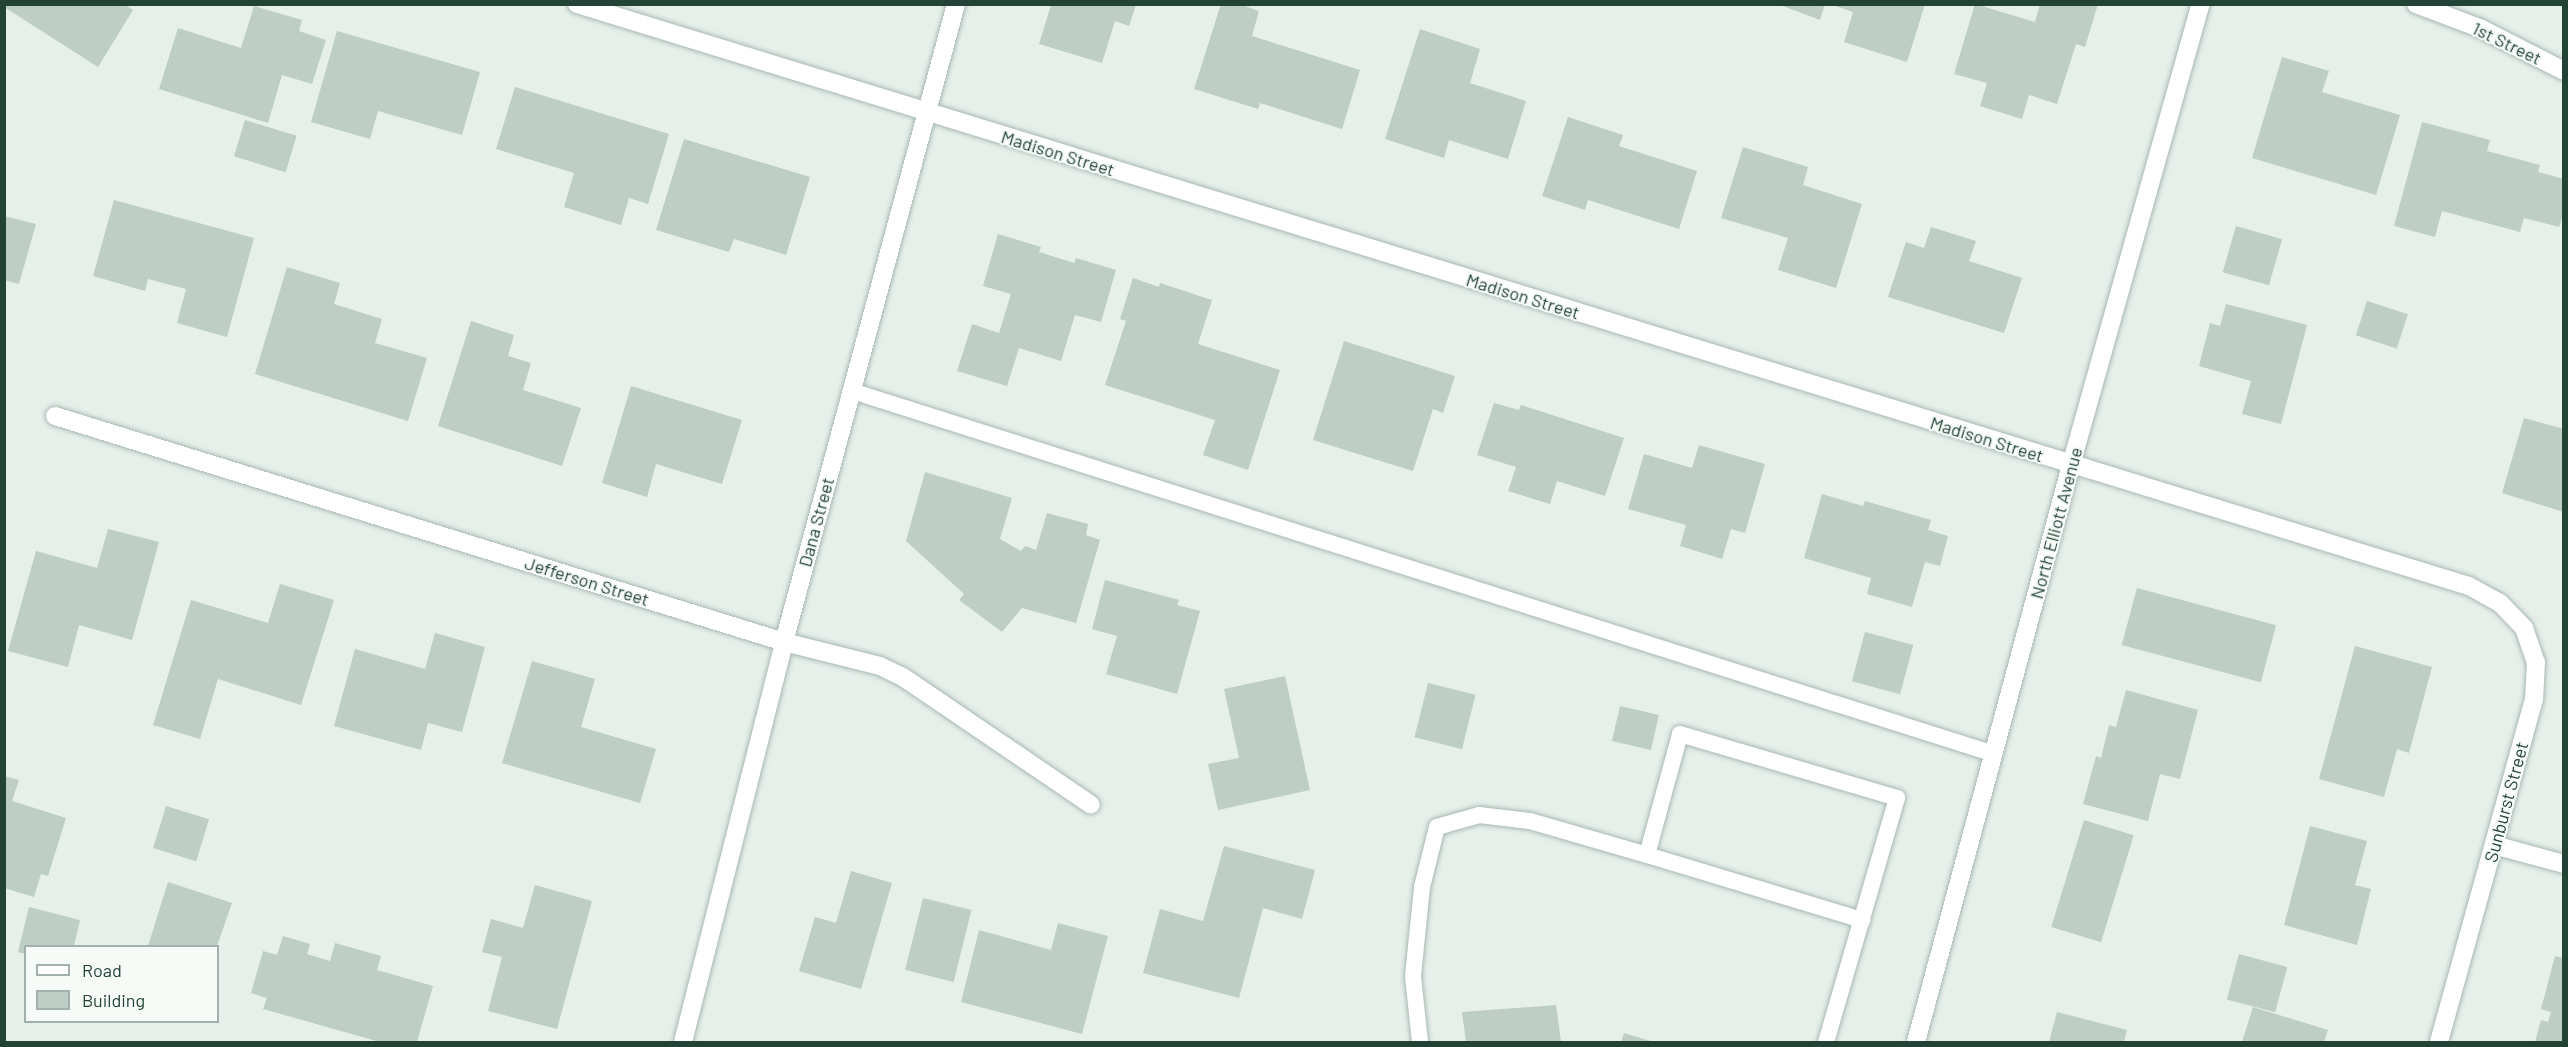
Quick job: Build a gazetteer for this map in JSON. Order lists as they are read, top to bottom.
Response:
{
  "streets": {
    "street": [
      "1st Street",
      "Madison Street",
      "Dana Street",
      "North Elliott Avenue",
      "Jefferson Street",
      "Sunburst Street"
    ]
  },
  "crossings": [
    ["Madison Street", "Dana Street"],
    ["Madison Street", "North Elliott Avenue"],
    ["Madison Street", "Sunburst Street"],
    ["Dana Street", "Jefferson Street"]
  ],
  "legend": ["Road", "Building"]
}
